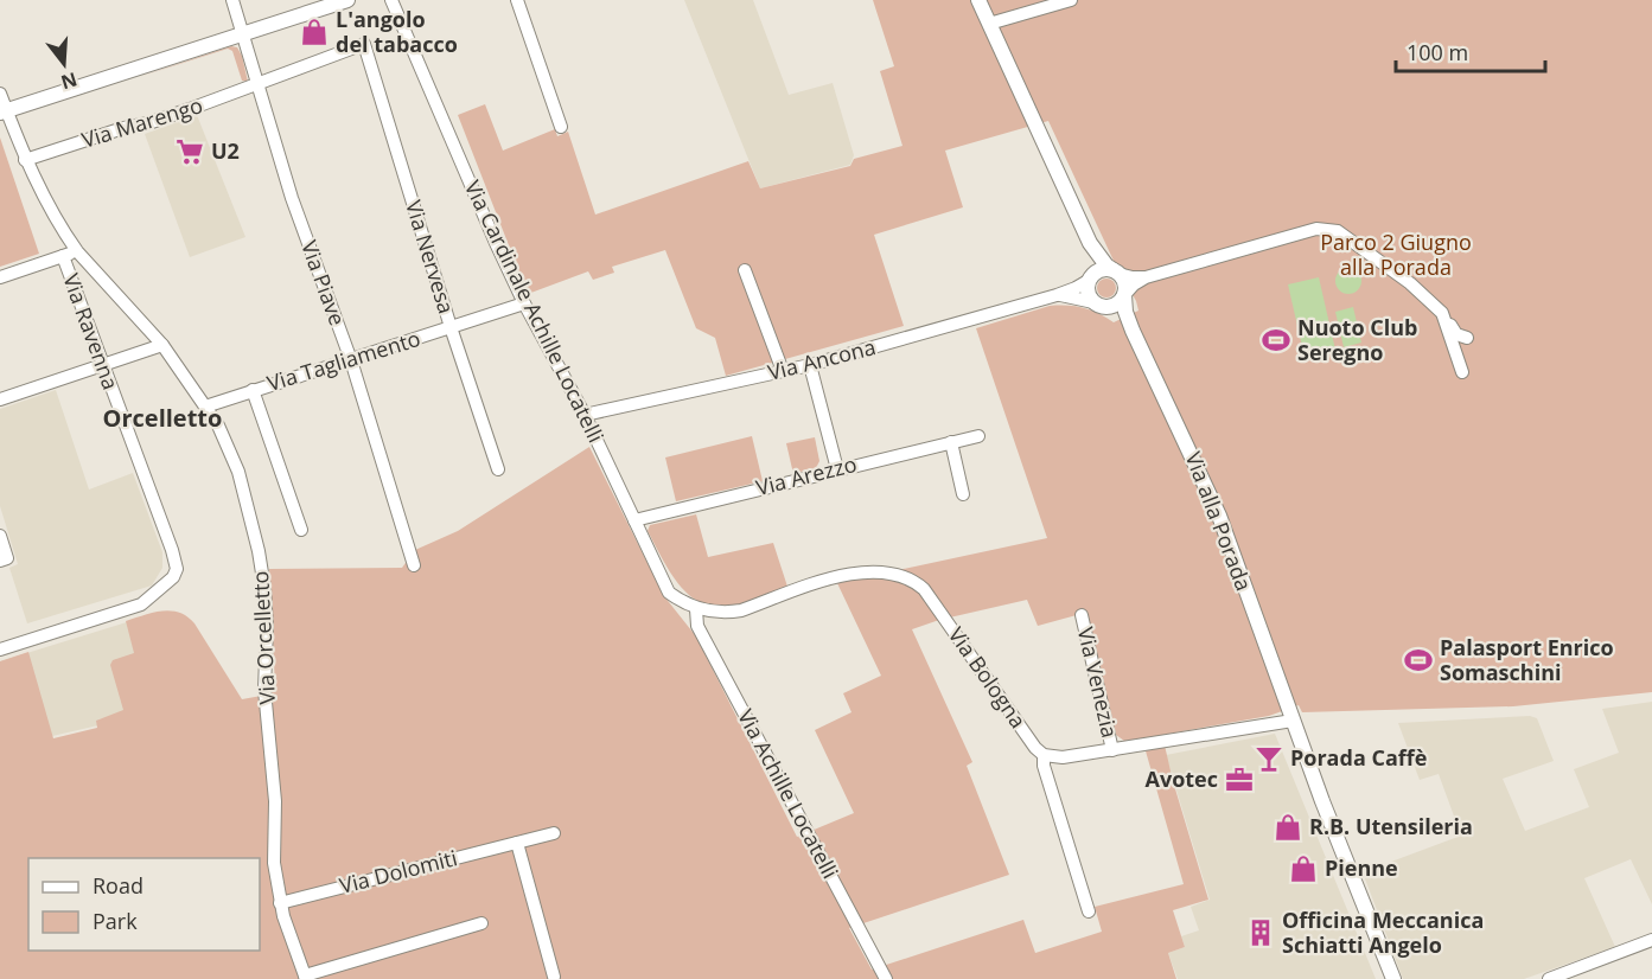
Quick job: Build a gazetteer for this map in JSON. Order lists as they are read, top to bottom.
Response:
{
  "streets": {
    "street": [
      "Via Marengo",
      "Via Nervesa",
      "Via Piave",
      "Via Cardinale Achille Locatelli",
      "Via Ravenna",
      "Via Ancona",
      "Via Tagliamento",
      "Via Arezzo",
      "Via alla Porada",
      "Via Orcelletto",
      "Via Bologna",
      "Via Venezia",
      "Via Achille Locatelli",
      "Via Dolomiti"
    ]
  },
  "crossings": [
    ["Via Marengo", "Via Nervesa"],
    ["Via Marengo", "Via Piave"],
    ["Via Marengo", "Via Orcelletto"],
    ["Via Nervesa", "Via Tagliamento"],
    ["Via Piave", "Via Tagliamento"],
    ["Via Cardinale Achille Locatelli", "Via Ancona"],
    ["Via Cardinale Achille Locatelli", "Via Tagliamento"],
    ["Via Cardinale Achille Locatelli", "Via Arezzo"],
    ["Via Cardinale Achille Locatelli", "Via Bologna"],
    ["Via Cardinale Achille Locatelli", "Via Achille Locatelli"],
    ["Via Ancona", "Via alla Porada"],
    ["Via Tagliamento", "Via Orcelletto"],
    ["Via Orcelletto", "Via Dolomiti"],
    ["Via Bologna", "Via Achille Locatelli"]
  ],
  "districts": ["Orcelletto"],
  "parks": ["Parco 2 Giugno alla Porada"],
  "places": {
    "shop": ["L'angolo del tabacco", "R.B. Utensileria", "Pienne"],
    "supermarket": ["U2"],
    "sports": ["Nuoto Club Seregno", "Palasport Enrico Somaschini"],
    "bar": ["Porada Caffè"],
    "office": ["Avotec"],
    "building": ["Officina Meccanica Schiatti Angelo"]
  },
  "legend": ["Road", "Park"],
  "scale_bar": "100 m",
  "north": "bottom"
}
